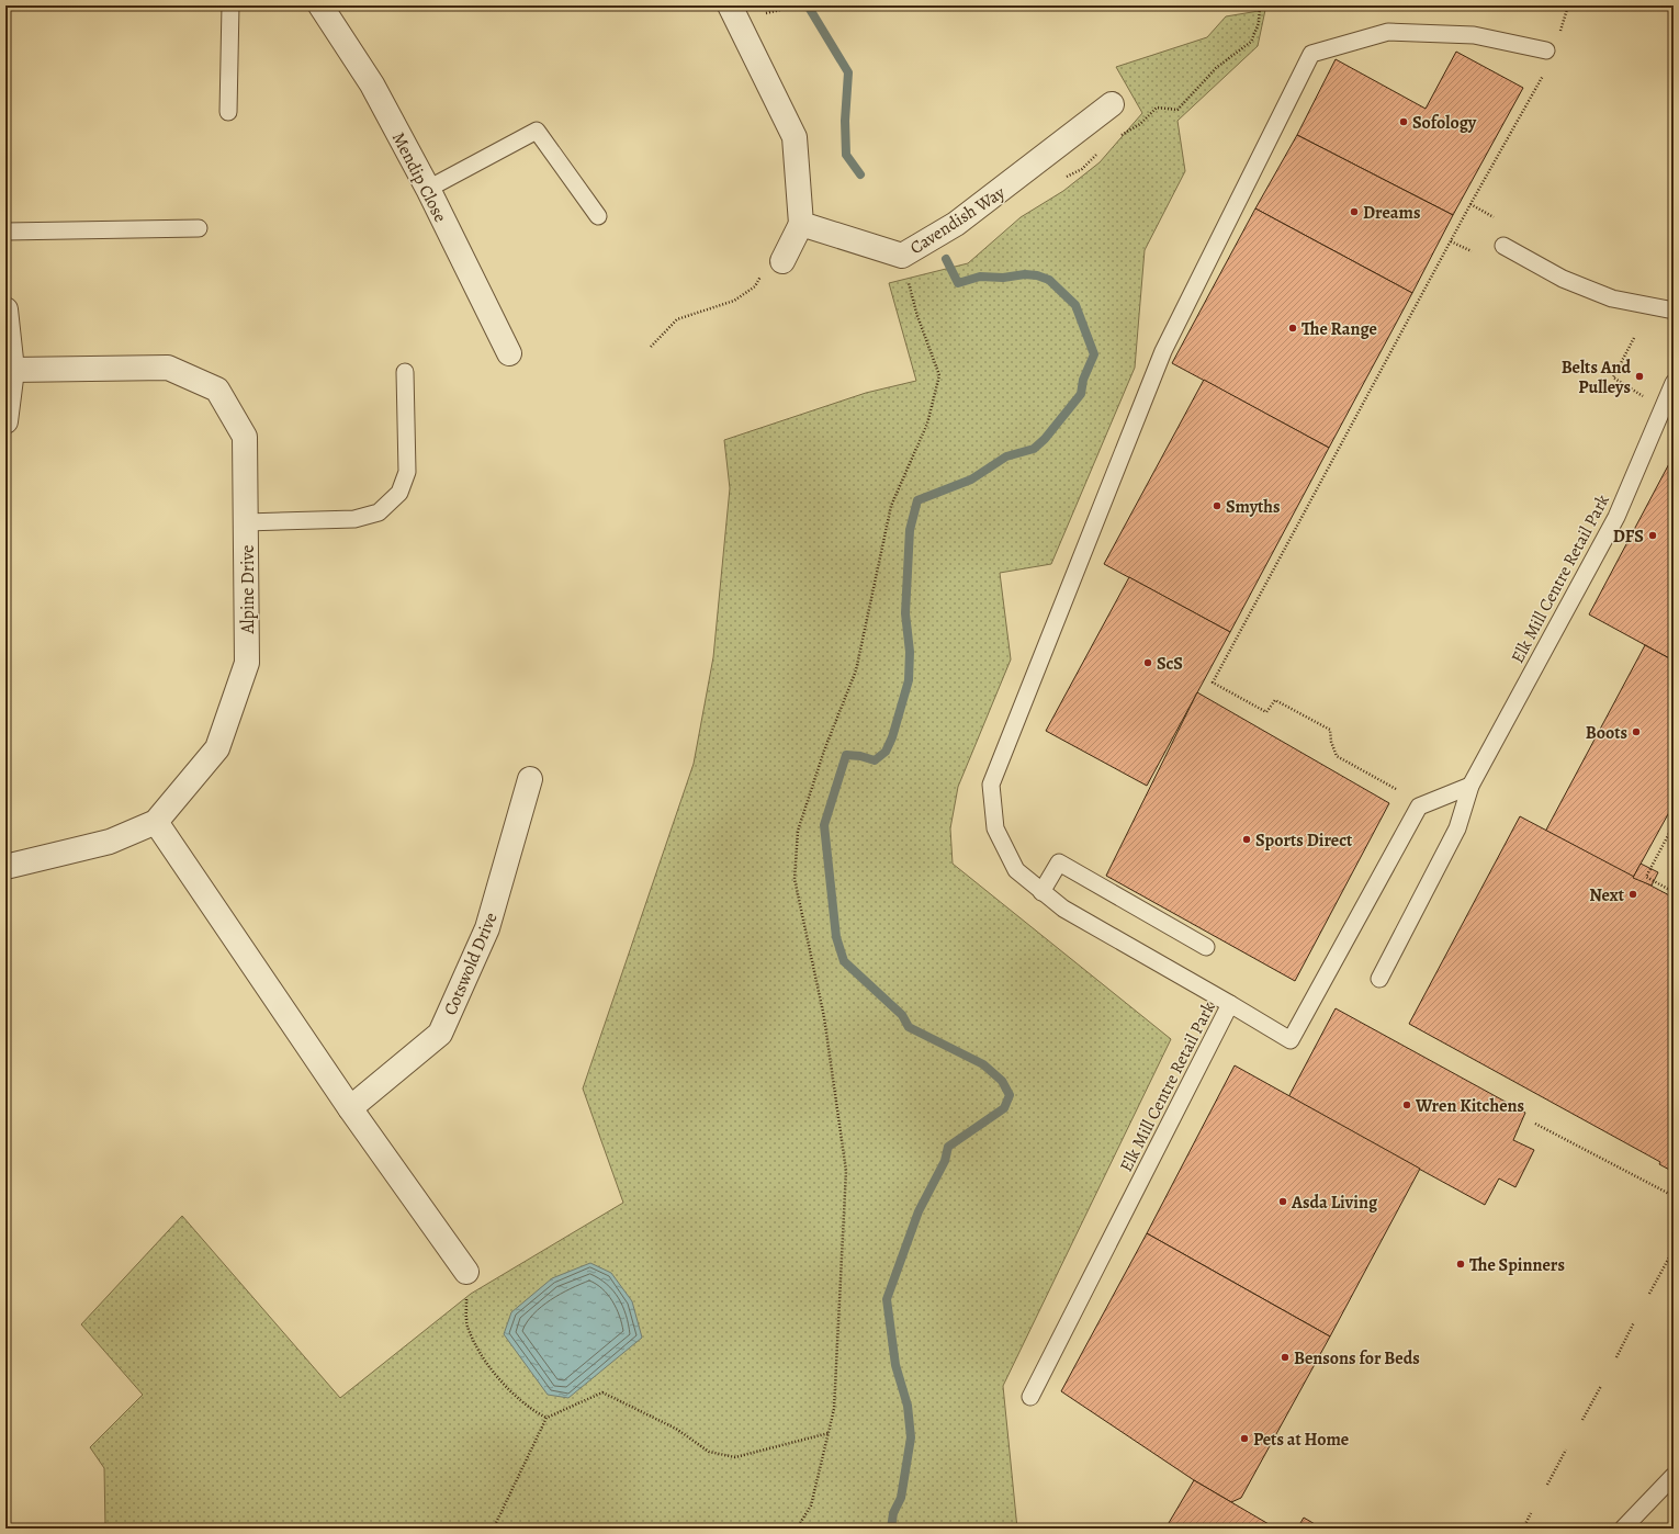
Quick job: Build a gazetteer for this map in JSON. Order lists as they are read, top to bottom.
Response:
{
  "streets": {
    "street": [
      "Mendip Close",
      "Cavendish Way",
      "Alpine Drive",
      "Cotswold Drive"
    ],
    "lane": ["Elk Mill Centre Retail Park"]
  },
  "places": [
    "Sofology",
    "Dreams",
    "The Range",
    "Belts And Pulleys",
    "Smyths",
    "DFS",
    "ScS",
    "Boots",
    "Sports Direct",
    "Next",
    "Wren Kitchens",
    "Asda Living",
    "The Spinners",
    "Bensons for Beds",
    "Pets at Home"
  ]
}
